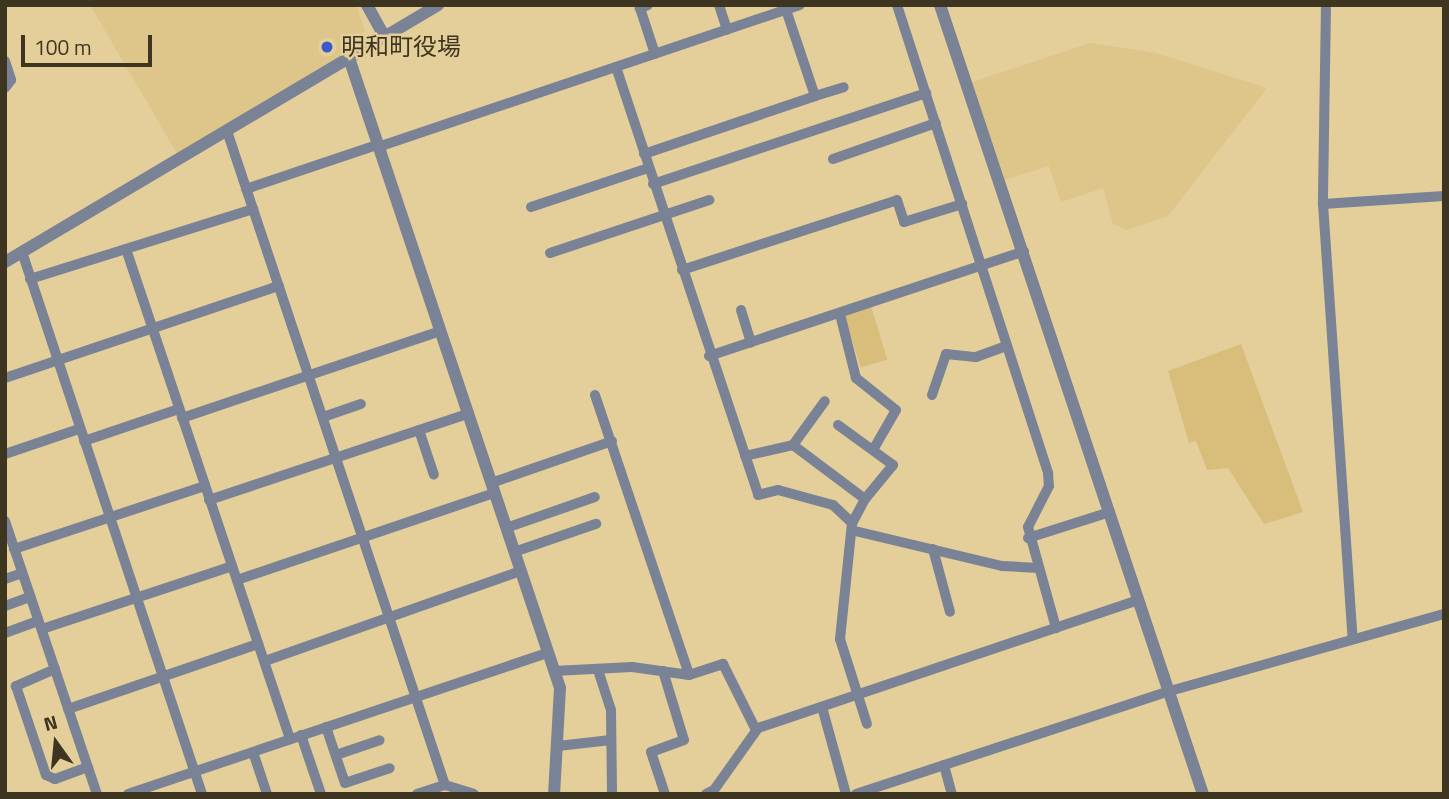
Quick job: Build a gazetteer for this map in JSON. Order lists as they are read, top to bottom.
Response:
{
  "places": ["明和町役場"],
  "scale_bar": "100 m",
  "north": "top"
}
